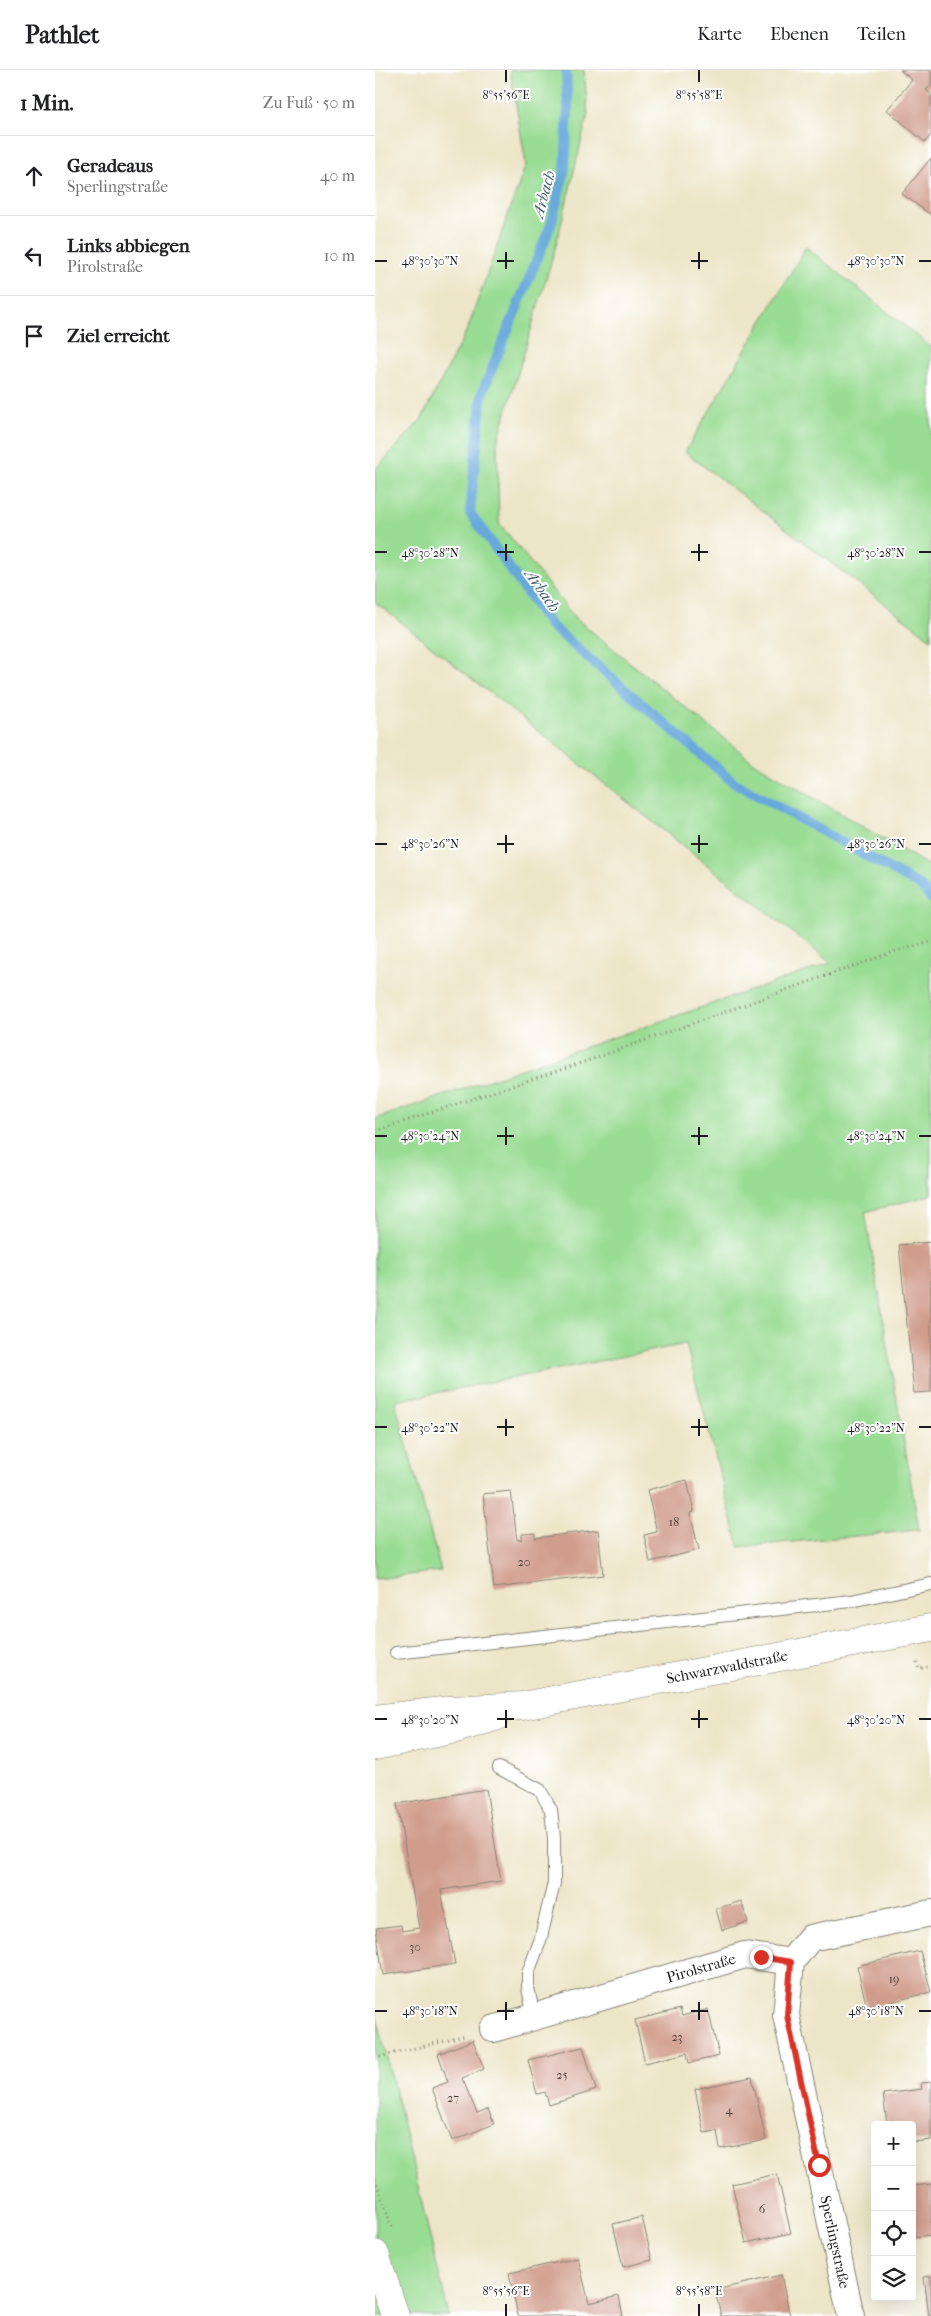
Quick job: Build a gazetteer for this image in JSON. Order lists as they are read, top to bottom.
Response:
{
  "streets": {
    "street": ["Schwarzwaldstraße", "Pirolstraße", "Sperlingstraße"]
  },
  "crossings": [
    ["Pirolstraße", "Sperlingstraße"]
  ],
  "water": ["Arbach"],
  "house_numbers": [
    "18",
    "20",
    "30",
    "19",
    "23",
    "25",
    "27",
    "4",
    "6"
  ],
  "page": {
    "header": "Pathlet",
    "nav": ["Karte", "Ebenen", "Teilen"],
    "heading": ["1 Min.", "Zu Fuß · 50 m"],
    "list": [
      ["Geradeaus", "Sperlingstraße", "40 m"],
      ["Links abbiegen", "Pirolstraße", "10 m"],
      "Ziel erreicht"
    ],
    "map_buttons": ["+", "−"]
  },
  "coordinates": [
    "8°55'56\"E",
    "8°55'58\"E",
    "48°30'30\"N",
    "48°30'28\"N",
    "48°30'26\"N",
    "48°30'24\"N",
    "48°30'22\"N",
    "48°30'20\"N",
    "48°30'18\"N"
  ]
}
